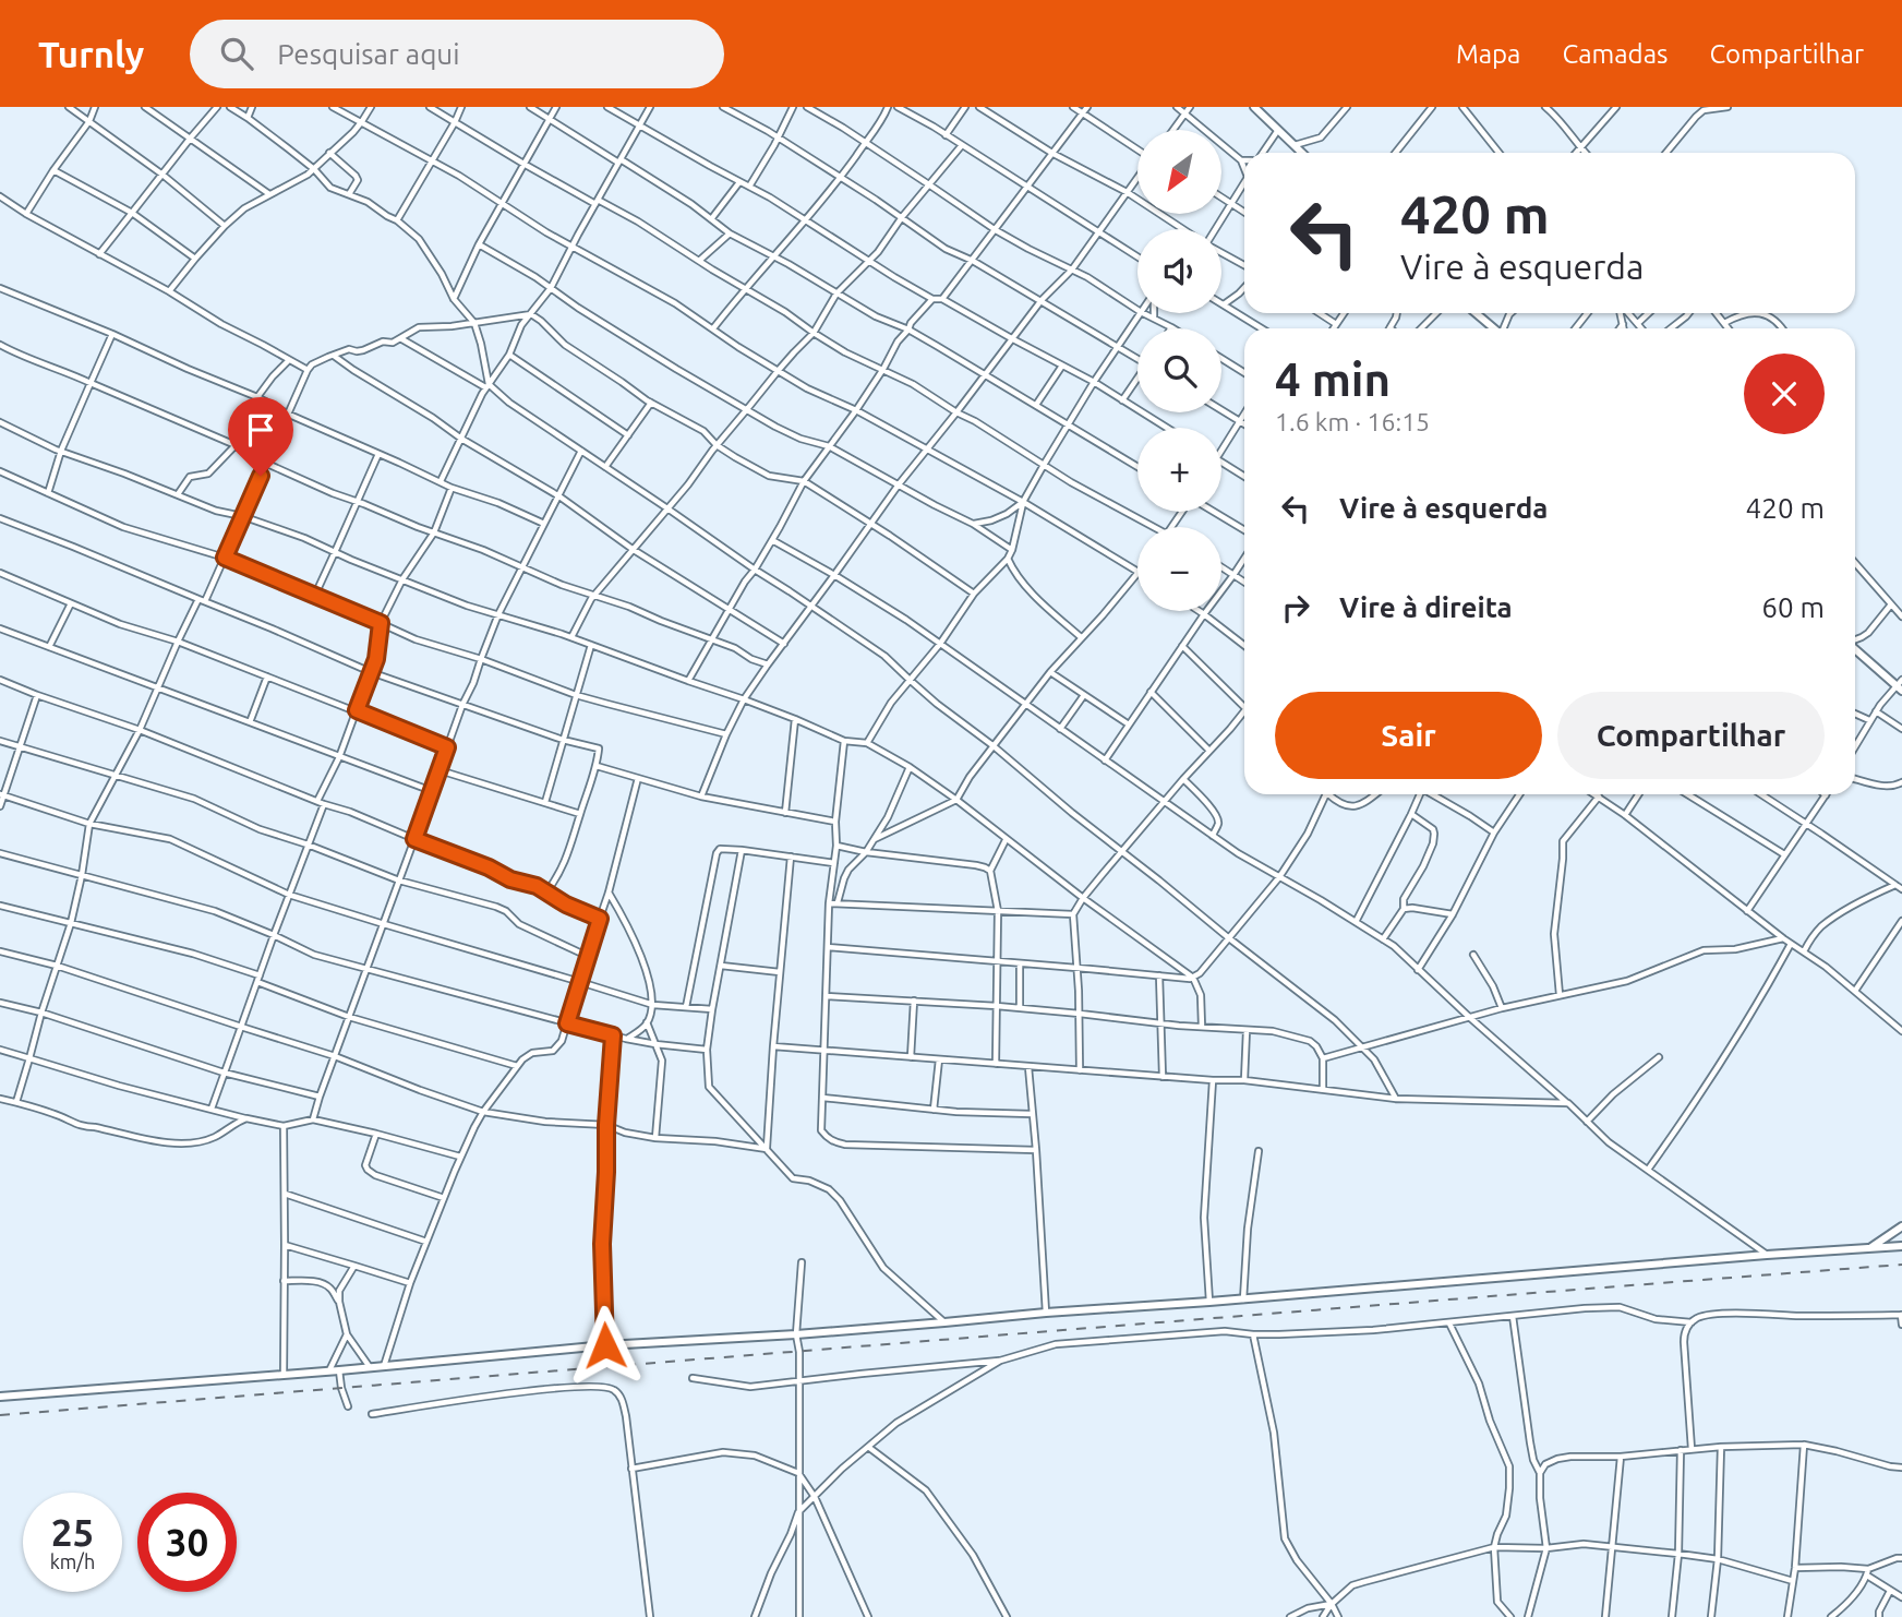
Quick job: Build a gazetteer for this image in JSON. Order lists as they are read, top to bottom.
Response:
{
  "north": "bottom left",
  "page": {
    "header": "Turnly",
    "search": "Pesquisar aqui",
    "nav": ["Mapa", "Camadas", "Compartilhar"],
    "map_buttons": ["+", "−"],
    "turn": ["420 m", "Vire à esquerda"],
    "heading": ["4 min", "1.6 km · 16:15"],
    "list": [
      {
        "name": "Vire à esquerda",
        "value": "420 m"
      },
      {
        "name": "Vire à direita",
        "value": "60 m"
      }
    ],
    "buttons": ["Sair", "Compartilhar"],
    "speed": "25 km/h",
    "limit": "30"
  }
}
